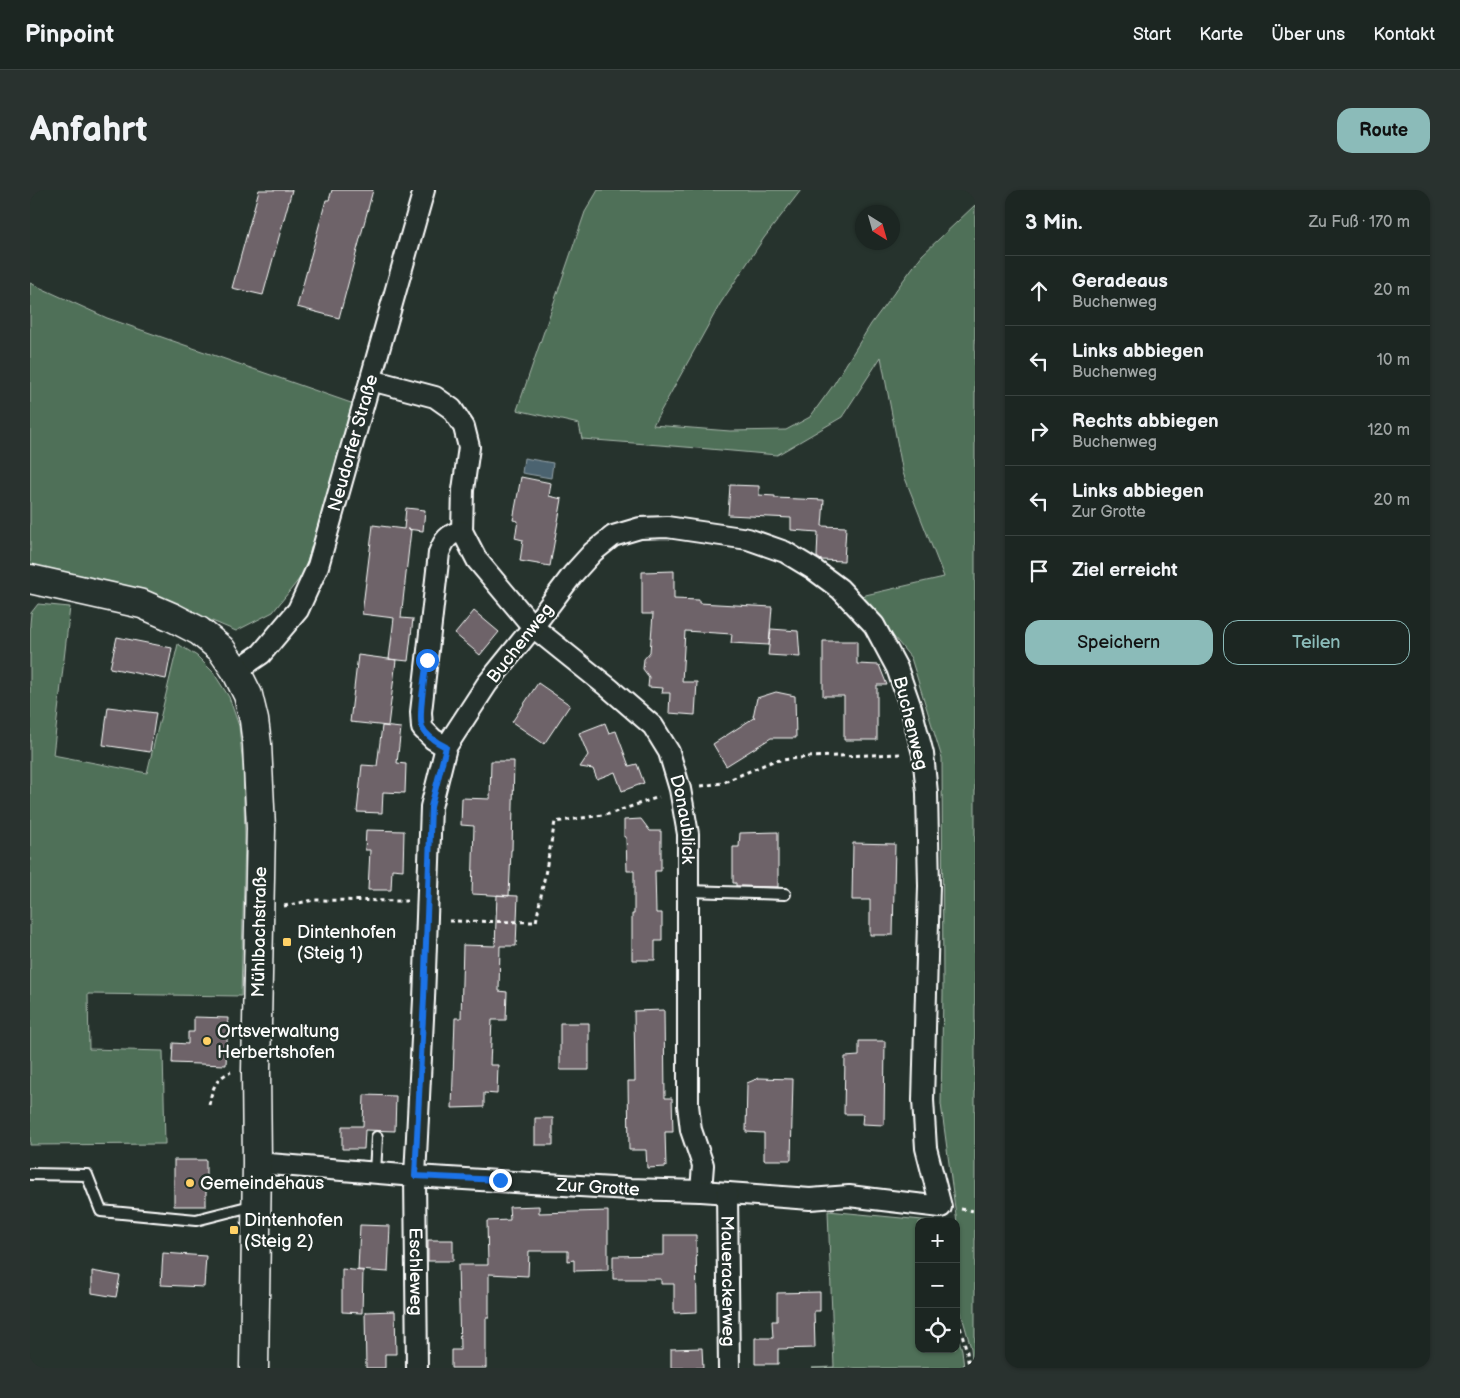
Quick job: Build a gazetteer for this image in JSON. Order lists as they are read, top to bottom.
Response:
{
  "streets": {
    "main road": ["Mühlbachstraße"],
    "street": [
      "Neudorfer Straße",
      "Buchenweg",
      "Donaublick",
      "Zur Grotte",
      "Eschleweg",
      "Mauerackerweg"
    ]
  },
  "crossings": [
    ["Neudorfer Straße", "Mühlbachstraße"],
    ["Buchenweg", "Donaublick"],
    ["Buchenweg", "Zur Grotte"],
    ["Buchenweg", "Eschleweg"],
    ["Donaublick", "Zur Grotte"],
    ["Mühlbachstraße", "Zur Grotte"],
    ["Zur Grotte", "Eschleweg"],
    ["Zur Grotte", "Mauerackerweg"]
  ],
  "places": {
    "transit": ["Dintenhofen (Steig 1)", "Dintenhofen (Steig 2)"],
    "other": ["Ortsverwaltung Herbertshofen", "Gemeindehaus"]
  },
  "north": "bottom right",
  "page": {
    "header": "Pinpoint",
    "nav": [
      "Start",
      "Karte",
      "Über uns",
      "Kontakt"
    ],
    "buttons": [
      "Route",
      ["Speichern", "Teilen"]
    ],
    "title": "Anfahrt",
    "heading": ["3 Min.", "Zu Fuß · 170 m"],
    "list": [
      ["Geradeaus", "Buchenweg", "20 m"],
      ["Links abbiegen", "Buchenweg", "10 m"],
      ["Rechts abbiegen", "Buchenweg", "120 m"],
      ["Links abbiegen", "Zur Grotte", "20 m"],
      "Ziel erreicht"
    ],
    "map_buttons": ["+", "−"]
  }
}
